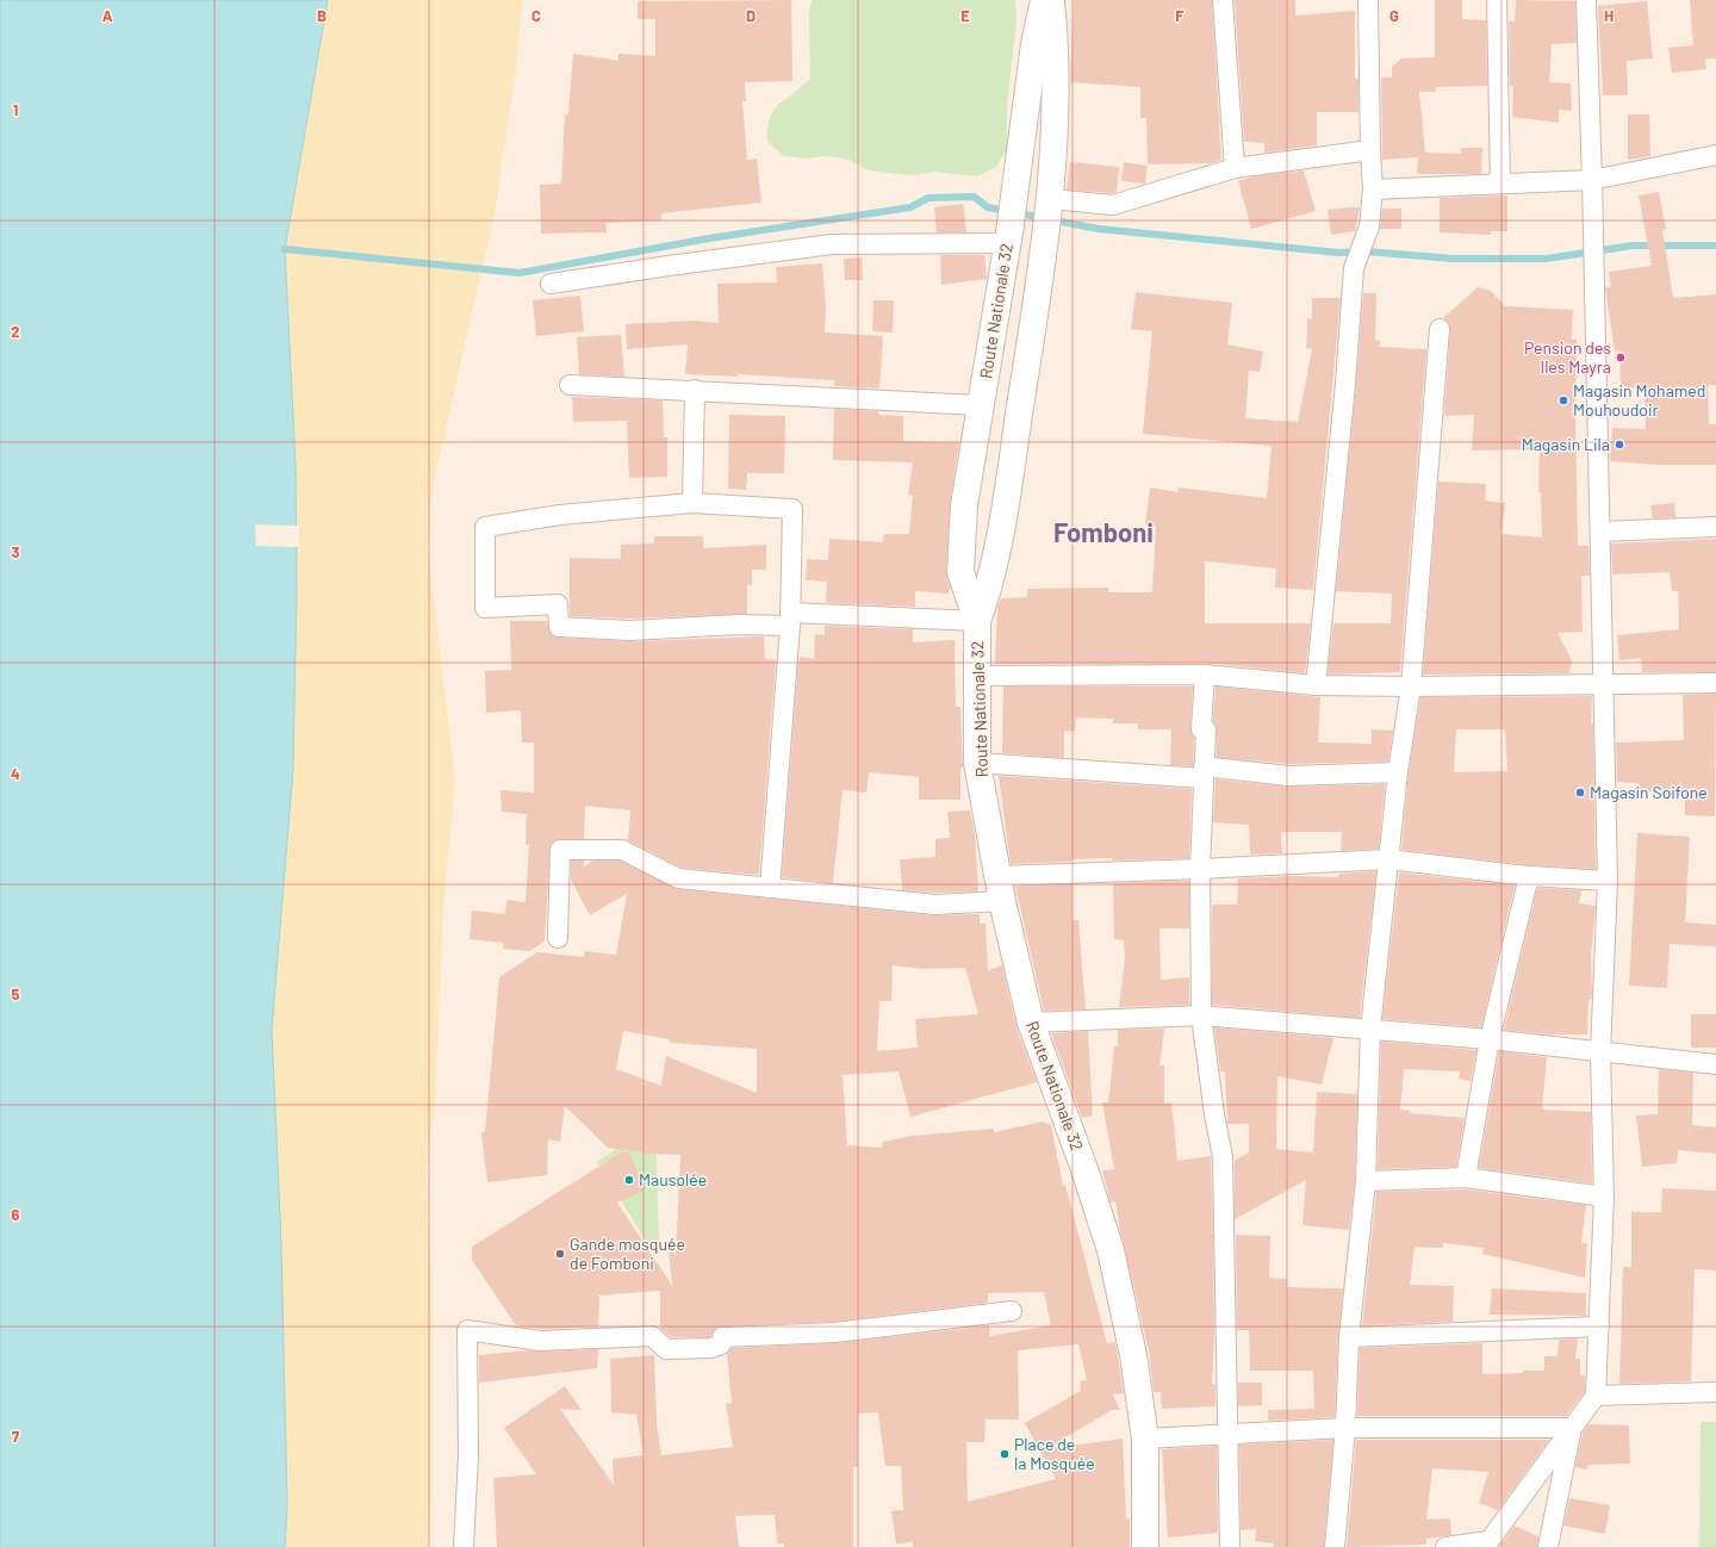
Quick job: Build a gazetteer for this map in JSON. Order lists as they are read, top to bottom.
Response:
{
  "streets": {
    "street": ["Route Nationale 32"]
  },
  "districts": ["Fomboni"],
  "places": [
    "Pension des Iles Mayra",
    "Magasin Mohamed Mouhoudoir",
    "Magasin Lila",
    "Magasin Soifone",
    "Mausolée",
    "Gande mosquée de Fomboni",
    "Place de la Mosquée"
  ],
  "grid": {
    "columns": [
      "A",
      "B",
      "C",
      "D",
      "E",
      "F",
      "G",
      "H"
    ],
    "rows": [
      "1",
      "2",
      "3",
      "4",
      "5",
      "6",
      "7"
    ]
  }
}
